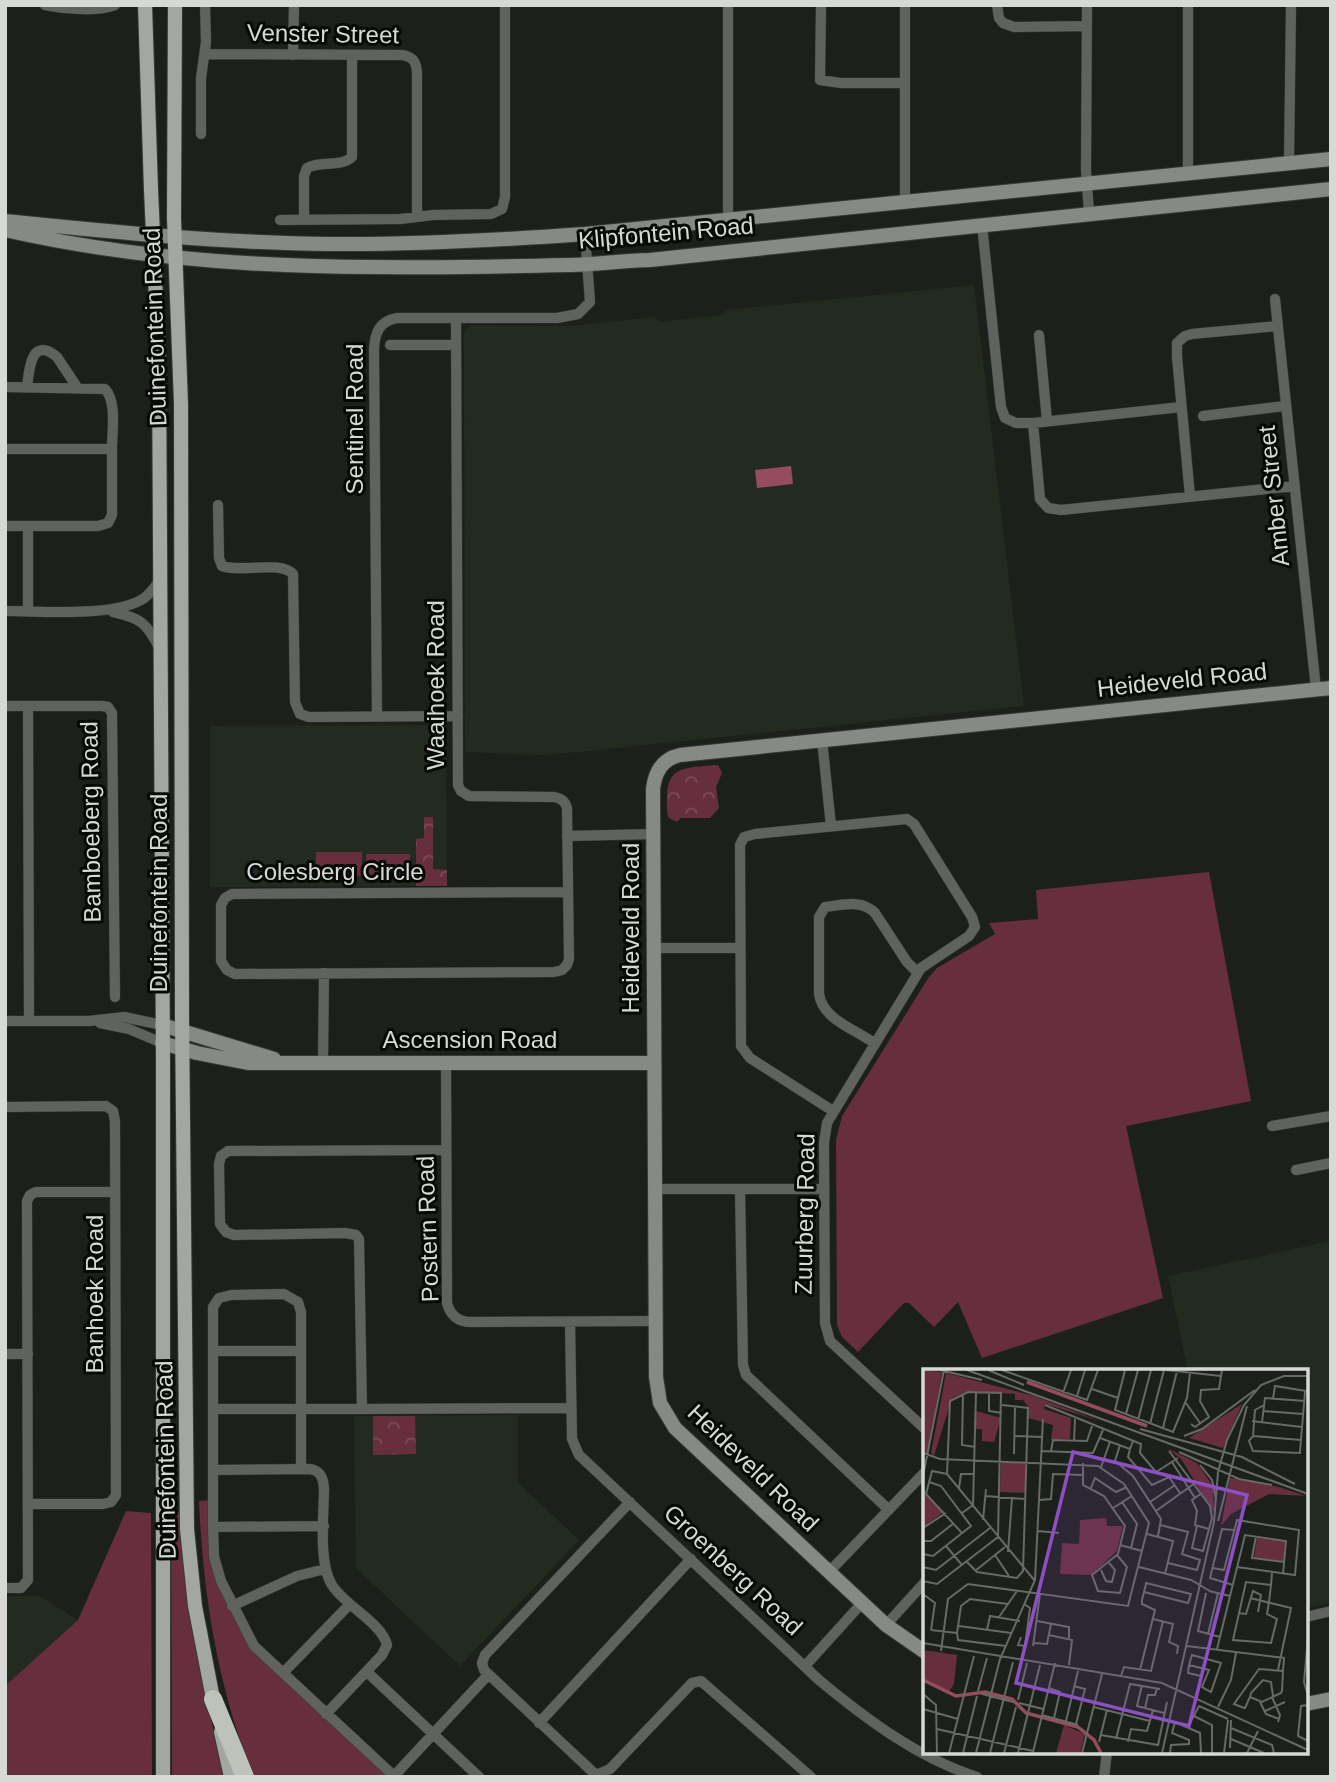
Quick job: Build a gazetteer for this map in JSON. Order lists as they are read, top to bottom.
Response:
{
  "streets": {
    "main road": [
      "Klipfontein Road",
      "Duinefontein Road",
      "Heideveld Road",
      "Ascension Road"
    ],
    "street": [
      "Venster Street",
      "Sentinel Road",
      "Amber Street",
      "Waaihoek Road",
      "Bamboeberg Road",
      "Colesberg Circle",
      "Zuurberg Road",
      "Postern Road",
      "Banhoek Road",
      "Groenberg Road"
    ]
  },
  "crossings": [
    ["Klipfontein Road", "Duinefontein Road"],
    ["Klipfontein Road", "Sentinel Road"],
    ["Duinefontein Road", "Ascension Road"],
    ["Sentinel Road", "Waaihoek Road"],
    ["Amber Street", "Heideveld Road"],
    ["Heideveld Road", "Ascension Road"],
    ["Heideveld Road", "Postern Road"],
    ["Waaihoek Road", "Colesberg Circle"],
    ["Ascension Road", "Postern Road"],
    ["Postern Road", "Groenberg Road"]
  ]
}
